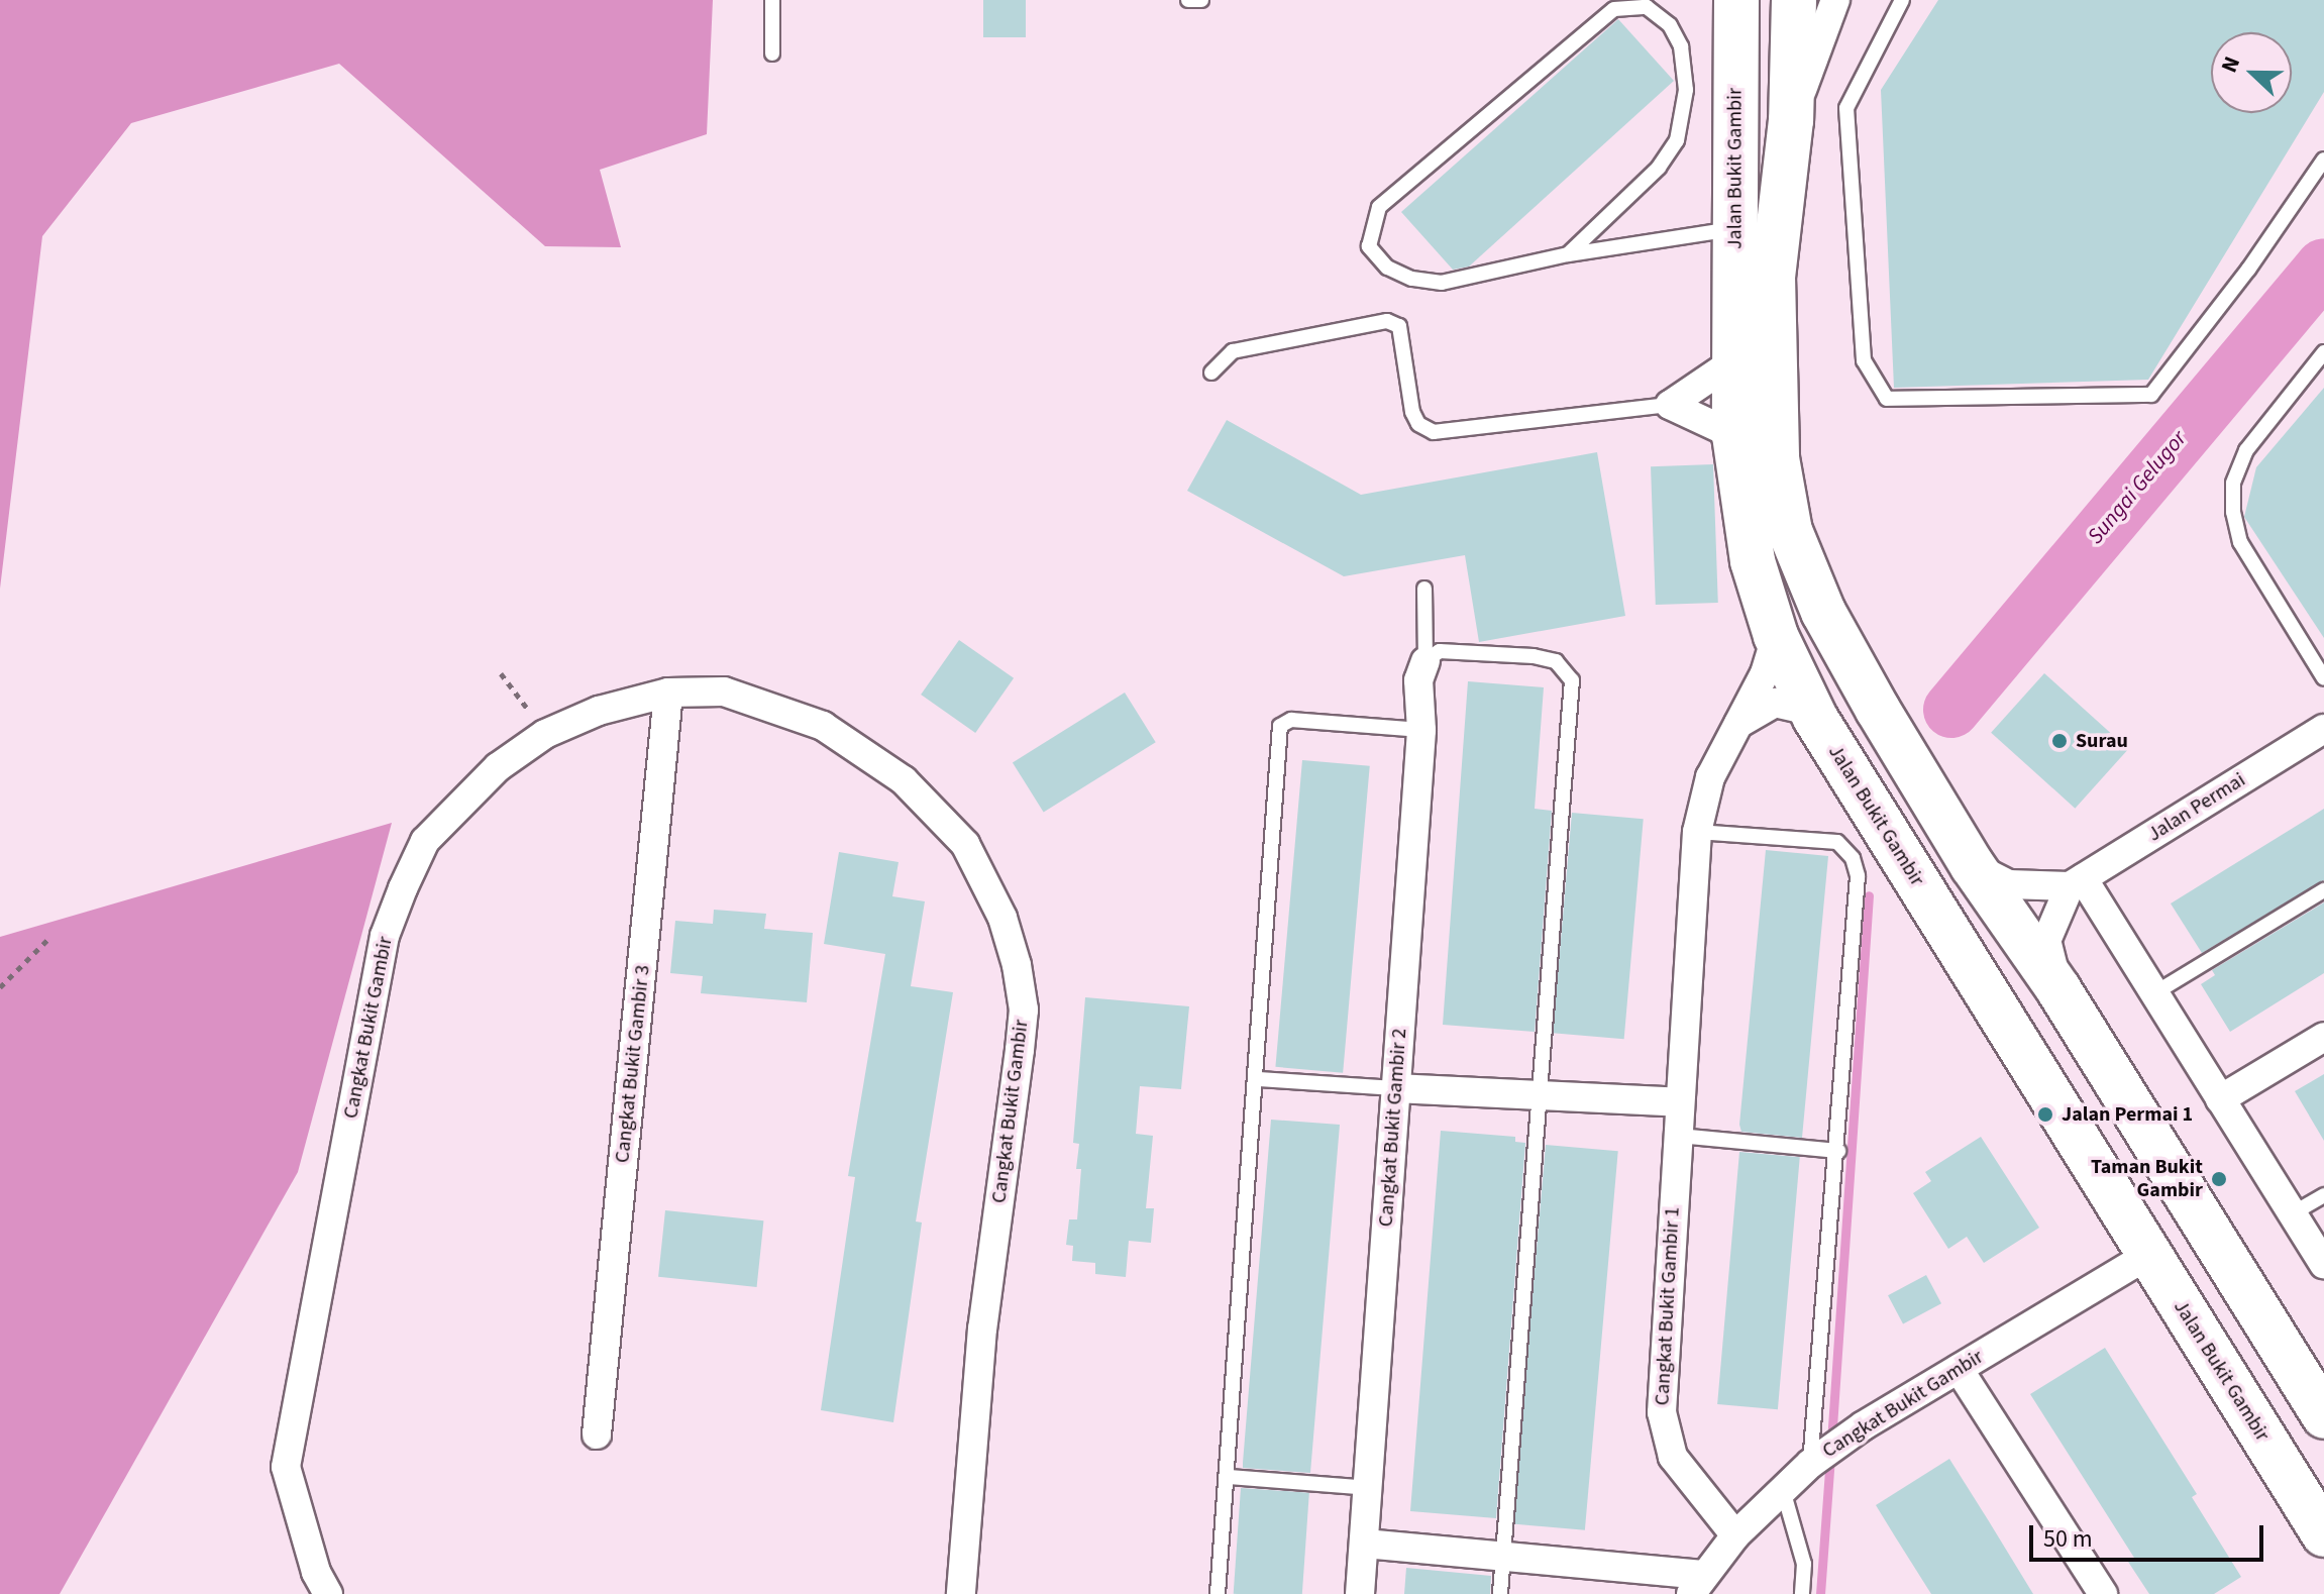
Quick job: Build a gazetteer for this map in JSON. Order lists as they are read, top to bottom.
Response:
{
  "streets": {
    "main road": ["Jalan Bukit Gambir"],
    "street": [
      "Jalan Permai",
      "Cangkat Bukit Gambir",
      "Cangkat Bukit Gambir 3",
      "Cangkat Bukit Gambir 2",
      "Cangkat Bukit Gambir 1"
    ]
  },
  "crossings": [
    ["Jalan Bukit Gambir", "Cangkat Bukit Gambir"],
    ["Jalan Bukit Gambir", "Cangkat Bukit Gambir 1"],
    ["Cangkat Bukit Gambir", "Cangkat Bukit Gambir 3"],
    ["Cangkat Bukit Gambir", "Cangkat Bukit Gambir 1"]
  ],
  "water": ["Sungai Gelugor"],
  "places": ["Surau", "Jalan Permai 1", "Taman Bukit Gambir"],
  "scale_bar": "50 m",
  "north": "left"
}
